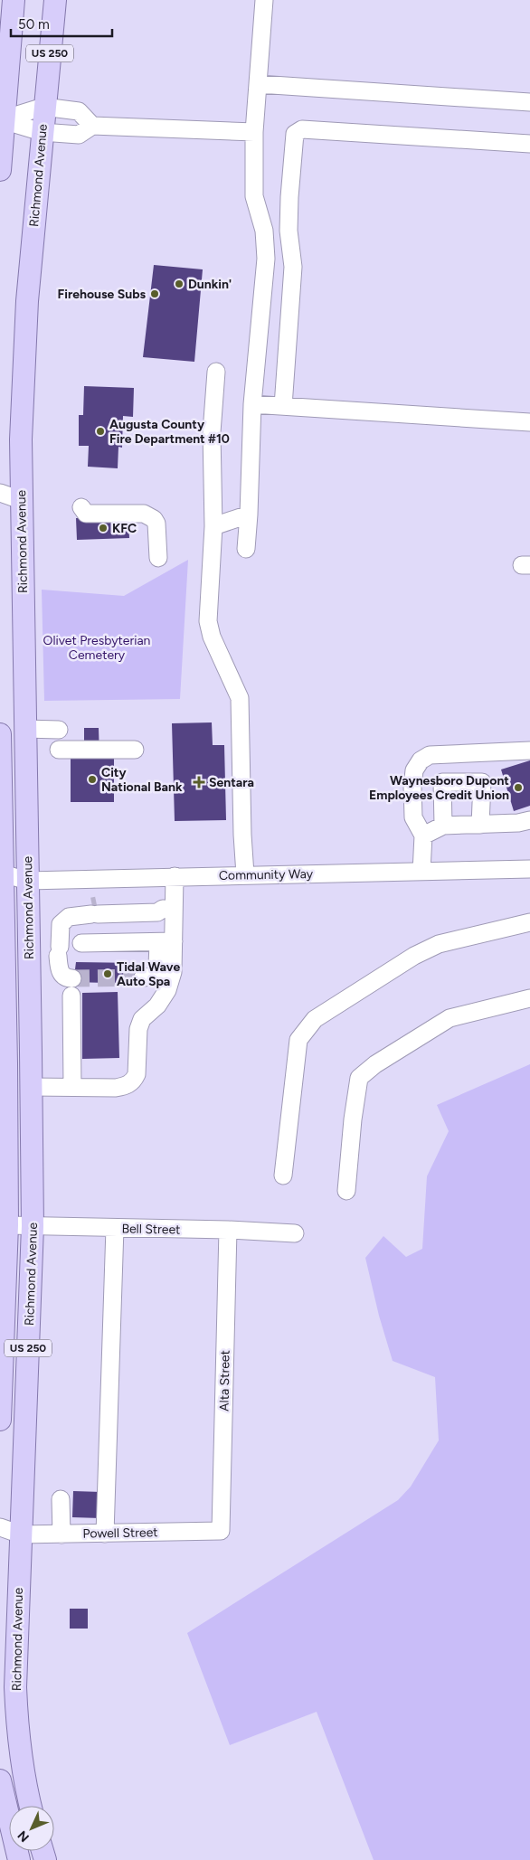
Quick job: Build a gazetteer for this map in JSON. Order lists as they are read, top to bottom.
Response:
{
  "streets": {
    "main road": ["US 250", "Richmond Avenue"],
    "street": [
      "Community Way",
      "Bell Street",
      "Alta Street",
      "Powell Street"
    ]
  },
  "crossings": [
    ["Richmond Avenue", "Community Way"],
    ["Richmond Avenue", "Bell Street"],
    ["Richmond Avenue", "Powell Street"],
    ["Bell Street", "Alta Street"],
    ["Alta Street", "Powell Street"]
  ],
  "parks": ["Olivet Presbyterian Cemetery"],
  "places": {
    "other": [
      "Dunkin'",
      "Firehouse Subs",
      "Augusta County Fire Department #10",
      "KFC",
      "City National Bank",
      "Waynesboro Dupont Employees Credit Union",
      "Tidal Wave Auto Spa"
    ],
    "health": ["Sentara"]
  },
  "scale_bar": "50 m",
  "north": "bottom left"
}
